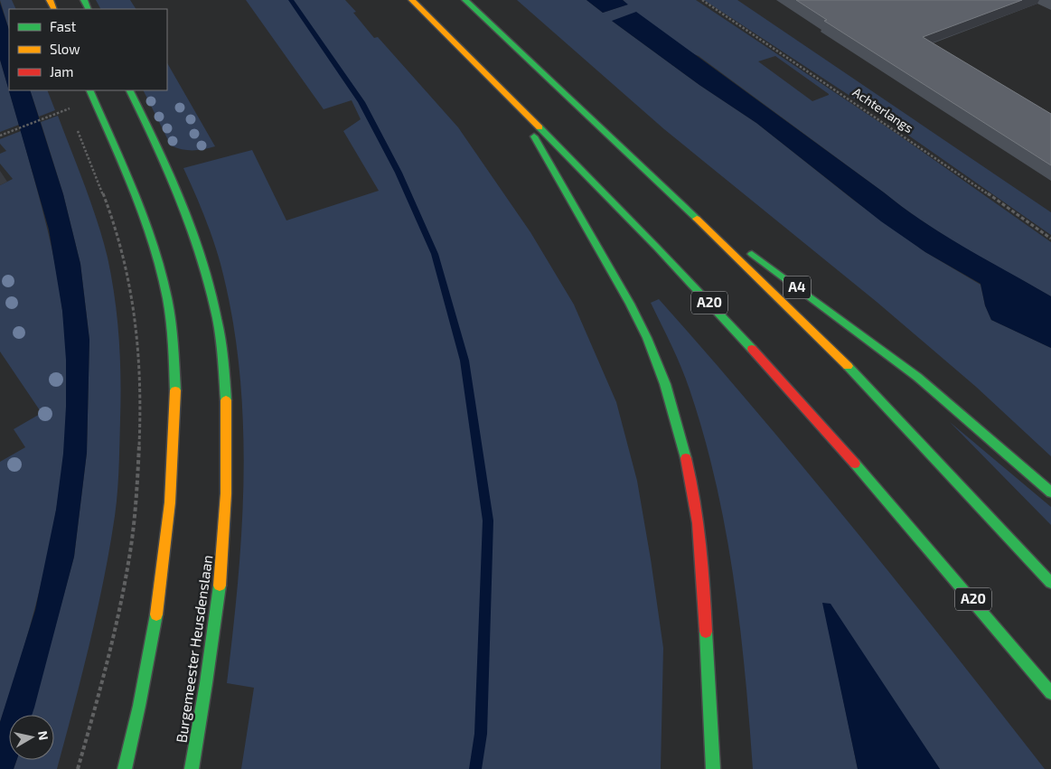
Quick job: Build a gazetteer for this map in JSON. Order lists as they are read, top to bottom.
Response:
{
  "streets": {
    "main road": ["A4", "A20", "Burgemeester Heusdenslaan"],
    "path": ["Achterlangs"]
  },
  "legend": ["Fast", "Slow", "Jam"],
  "north": "right"
}
